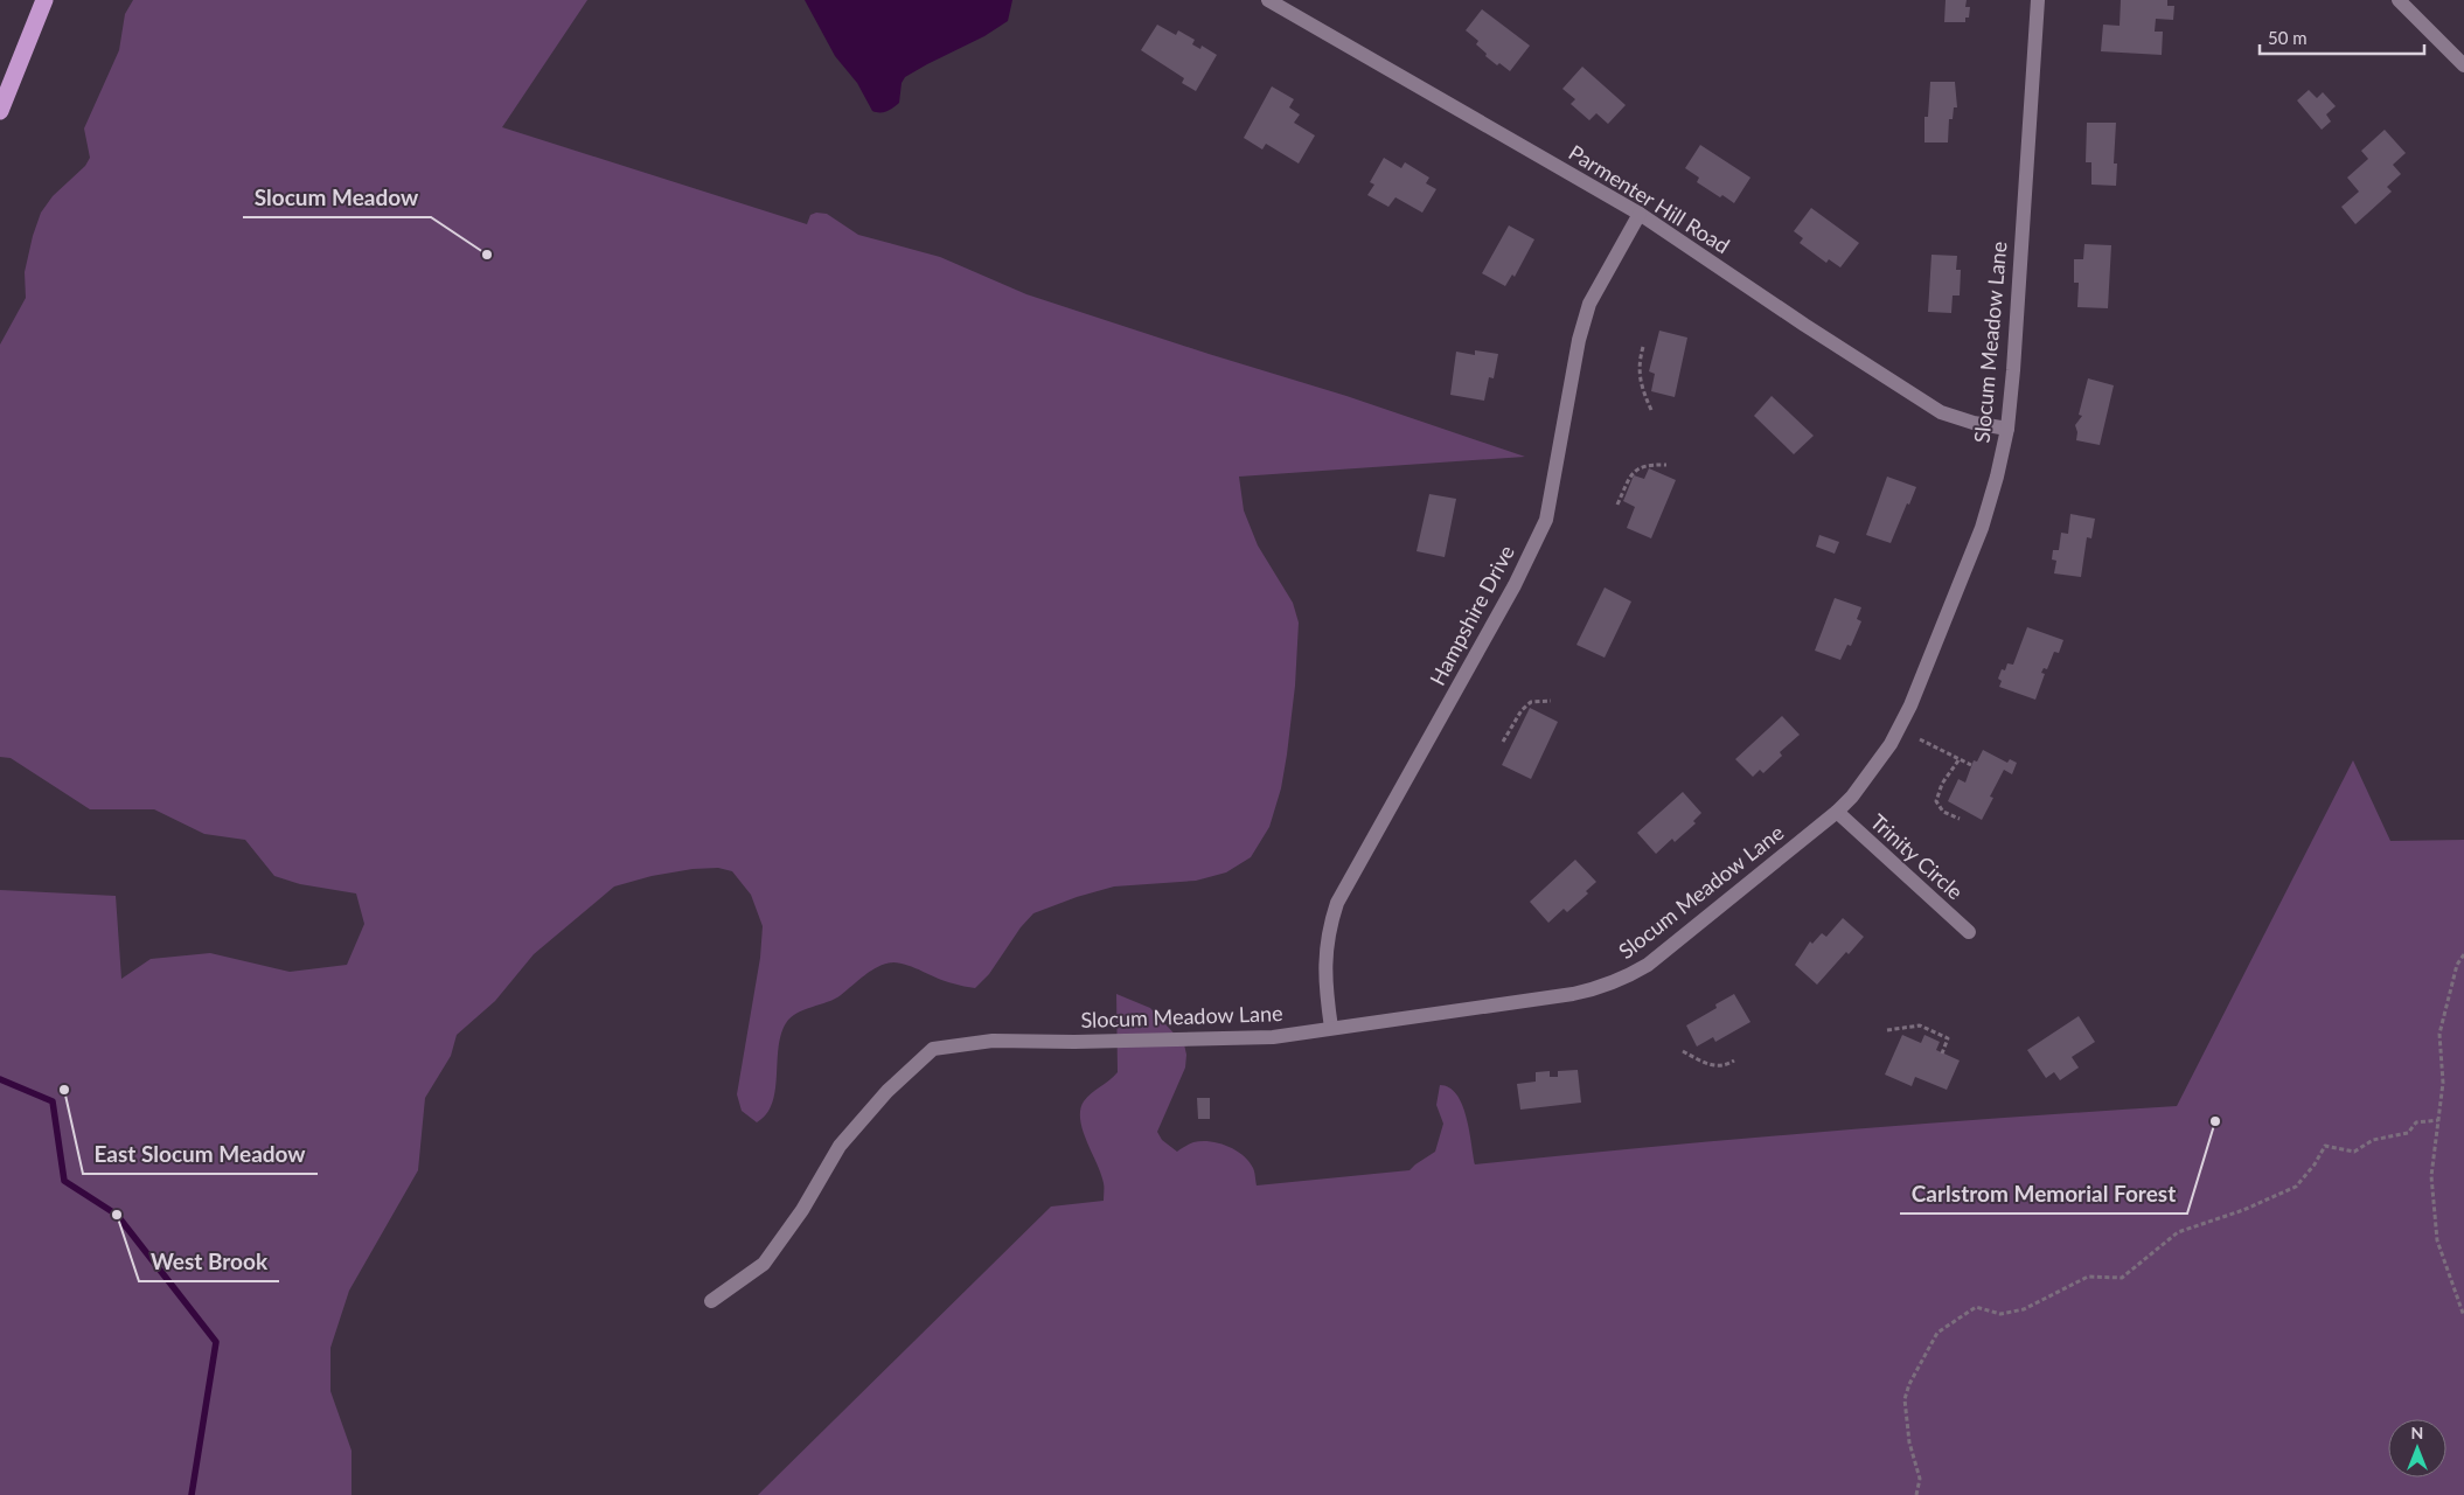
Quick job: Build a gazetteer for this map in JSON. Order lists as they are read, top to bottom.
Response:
{
  "streets": {
    "street": [
      "Parmenter Hill Road",
      "Slocum Meadow Lane",
      "Hampshire Drive",
      "Trinity Circle"
    ]
  },
  "crossings": [
    ["Parmenter Hill Road", "Slocum Meadow Lane"],
    ["Parmenter Hill Road", "Hampshire Drive"],
    ["Slocum Meadow Lane", "Hampshire Drive"],
    ["Slocum Meadow Lane", "Trinity Circle"]
  ],
  "places": [
    "Slocum Meadow",
    "East Slocum Meadow",
    "Carlstrom Memorial Forest",
    "West Brook"
  ],
  "scale_bar": "50 m",
  "north": "top"
}
